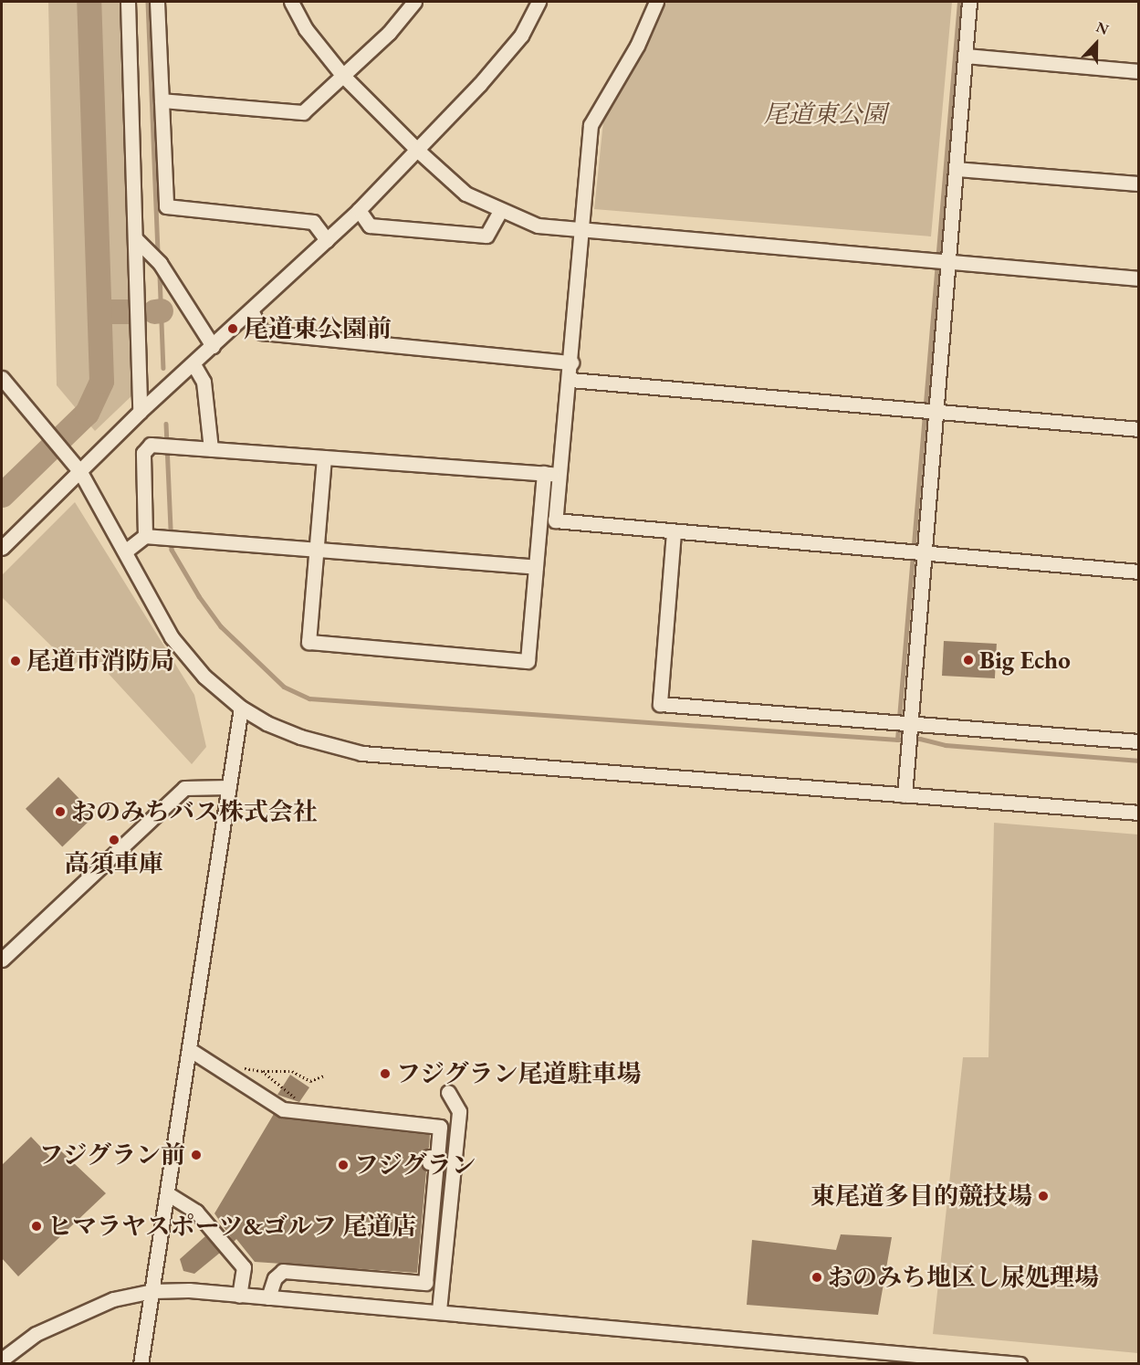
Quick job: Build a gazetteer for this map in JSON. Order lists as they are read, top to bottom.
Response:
{
  "parks": ["尾道東公園"],
  "places": [
    "尾道東公園前",
    "Big Echo",
    "尾道市消防局",
    "おのみちバス株式会社",
    "高須車庫",
    "フジグラン尾道駐車場",
    "フジグラン前",
    "フジグラン",
    "東尾道多目的競技場",
    "ヒマラヤスポーツ&ゴルフ 尾道店",
    "おのみち地区し尿処理場"
  ],
  "north": "top"
}
